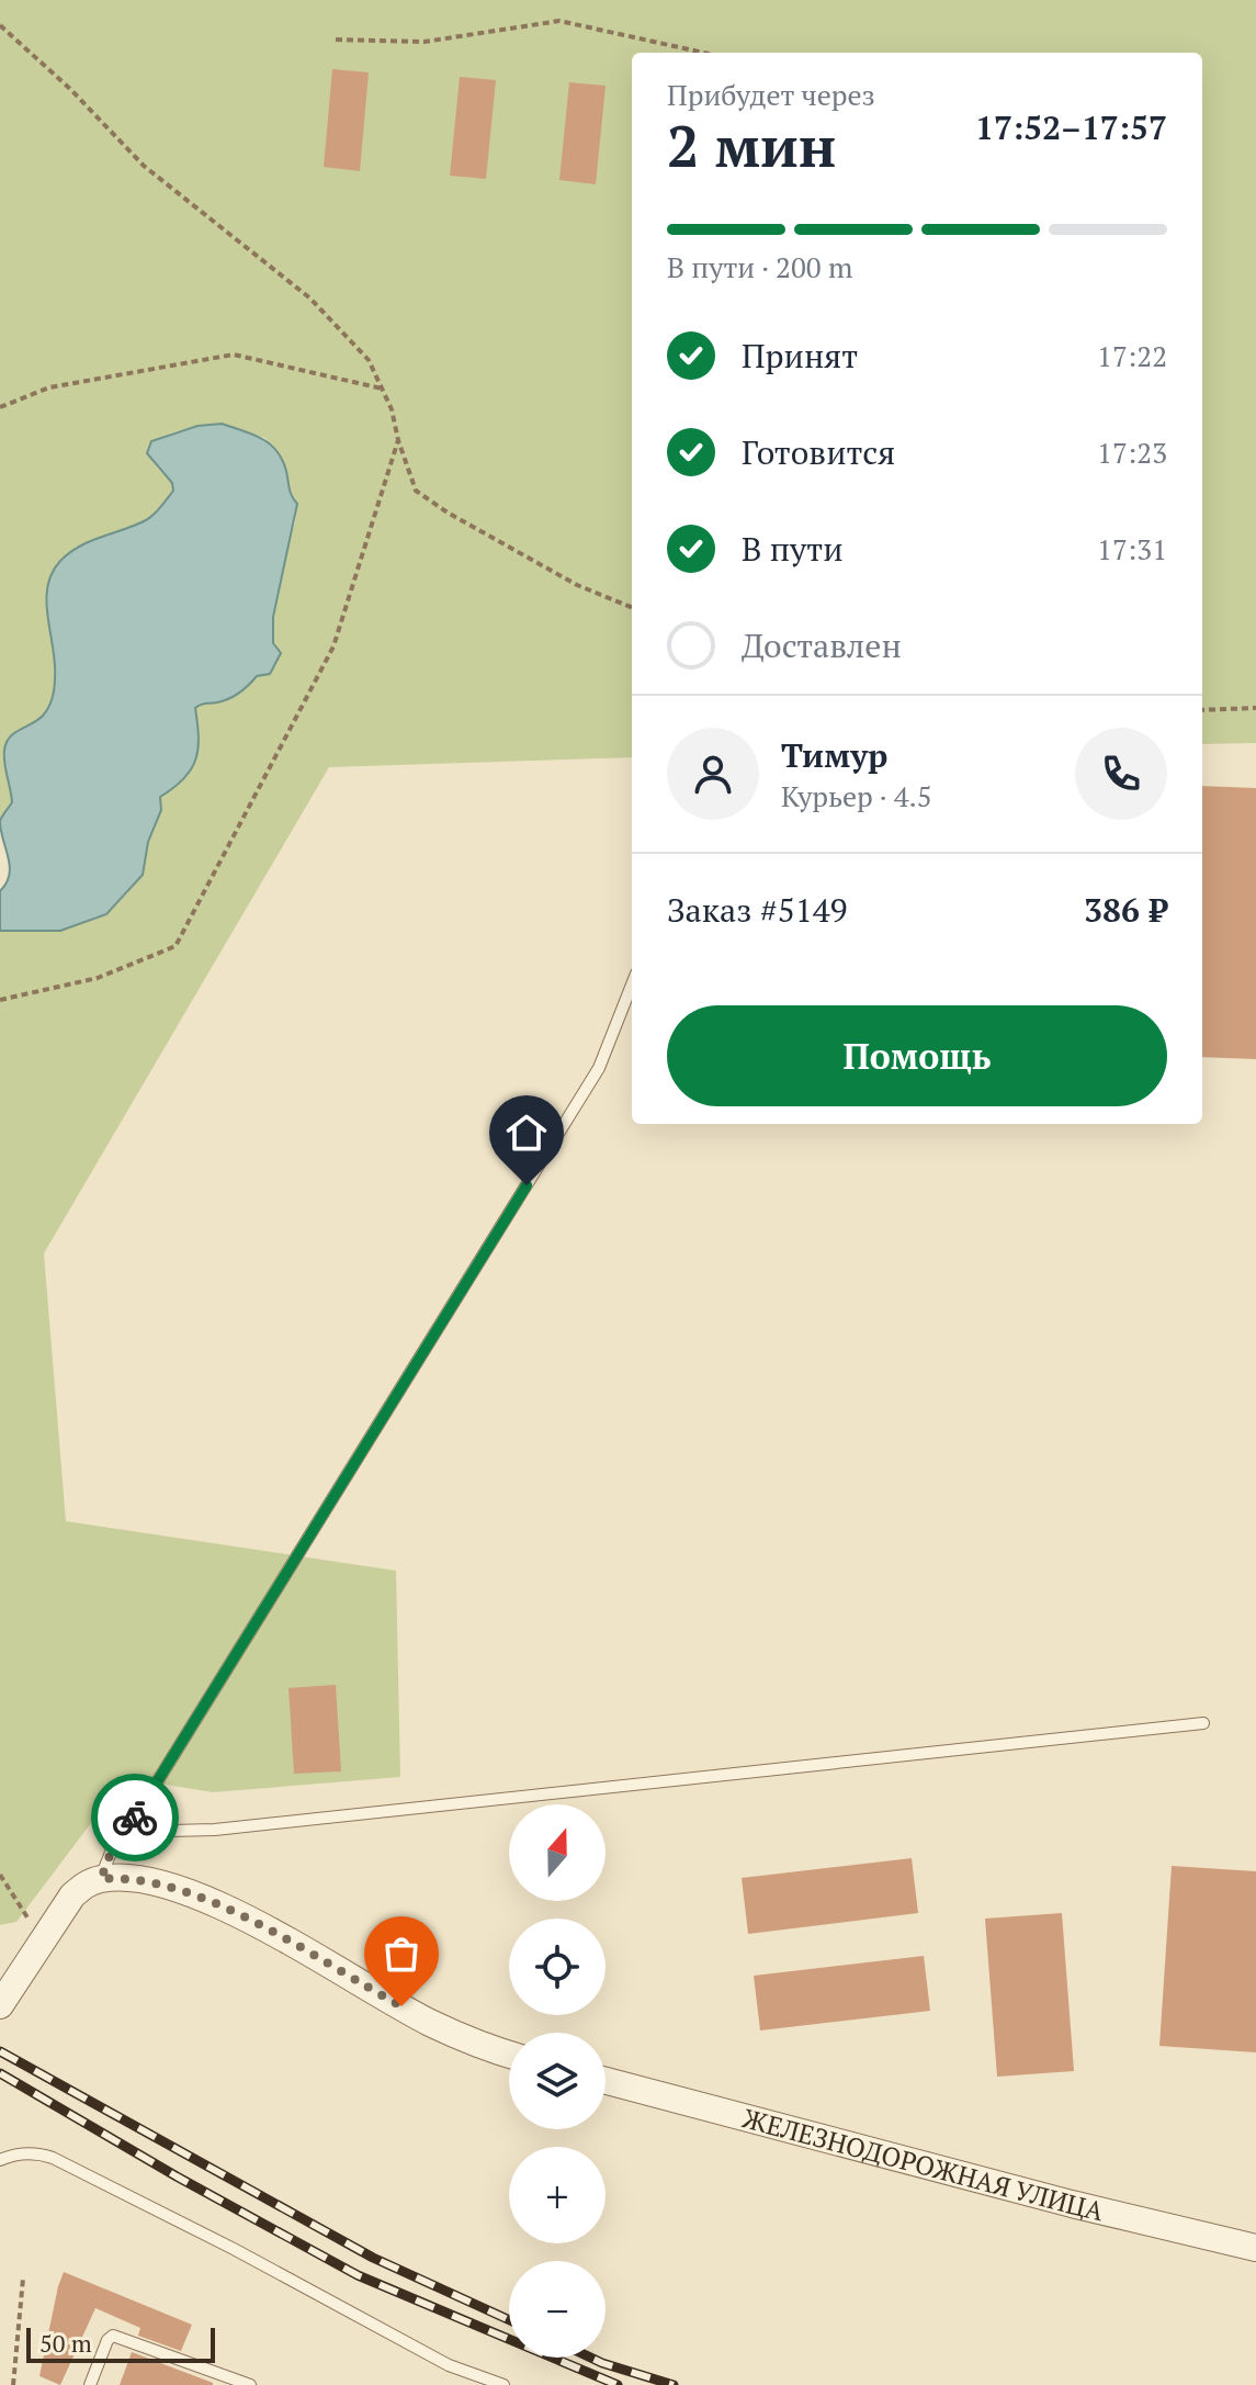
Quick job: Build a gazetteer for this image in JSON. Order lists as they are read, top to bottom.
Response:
{
  "streets": {
    "street": ["ЖЕЛЕЗНОДОРОЖНАЯ УЛИЦА"]
  },
  "scale_bar": "50 m",
  "north": "top",
  "page": {
    "heading": ["2 мин", "Прибудет через", "17:52–17:57"],
    "panel": [
      "Тимур",
      "Курьер · 4.5",
      "Заказ #5149",
      "386 ₽"
    ],
    "bar": "В пути · 200 m",
    "list": [
      ["Принят", "17:22"],
      ["Готовится", "17:23"],
      ["В пути", "17:31"],
      "Доставлен"
    ],
    "buttons": "Помощь",
    "map_buttons": ["+", "−"],
    "scale": "50 m"
  }
}
